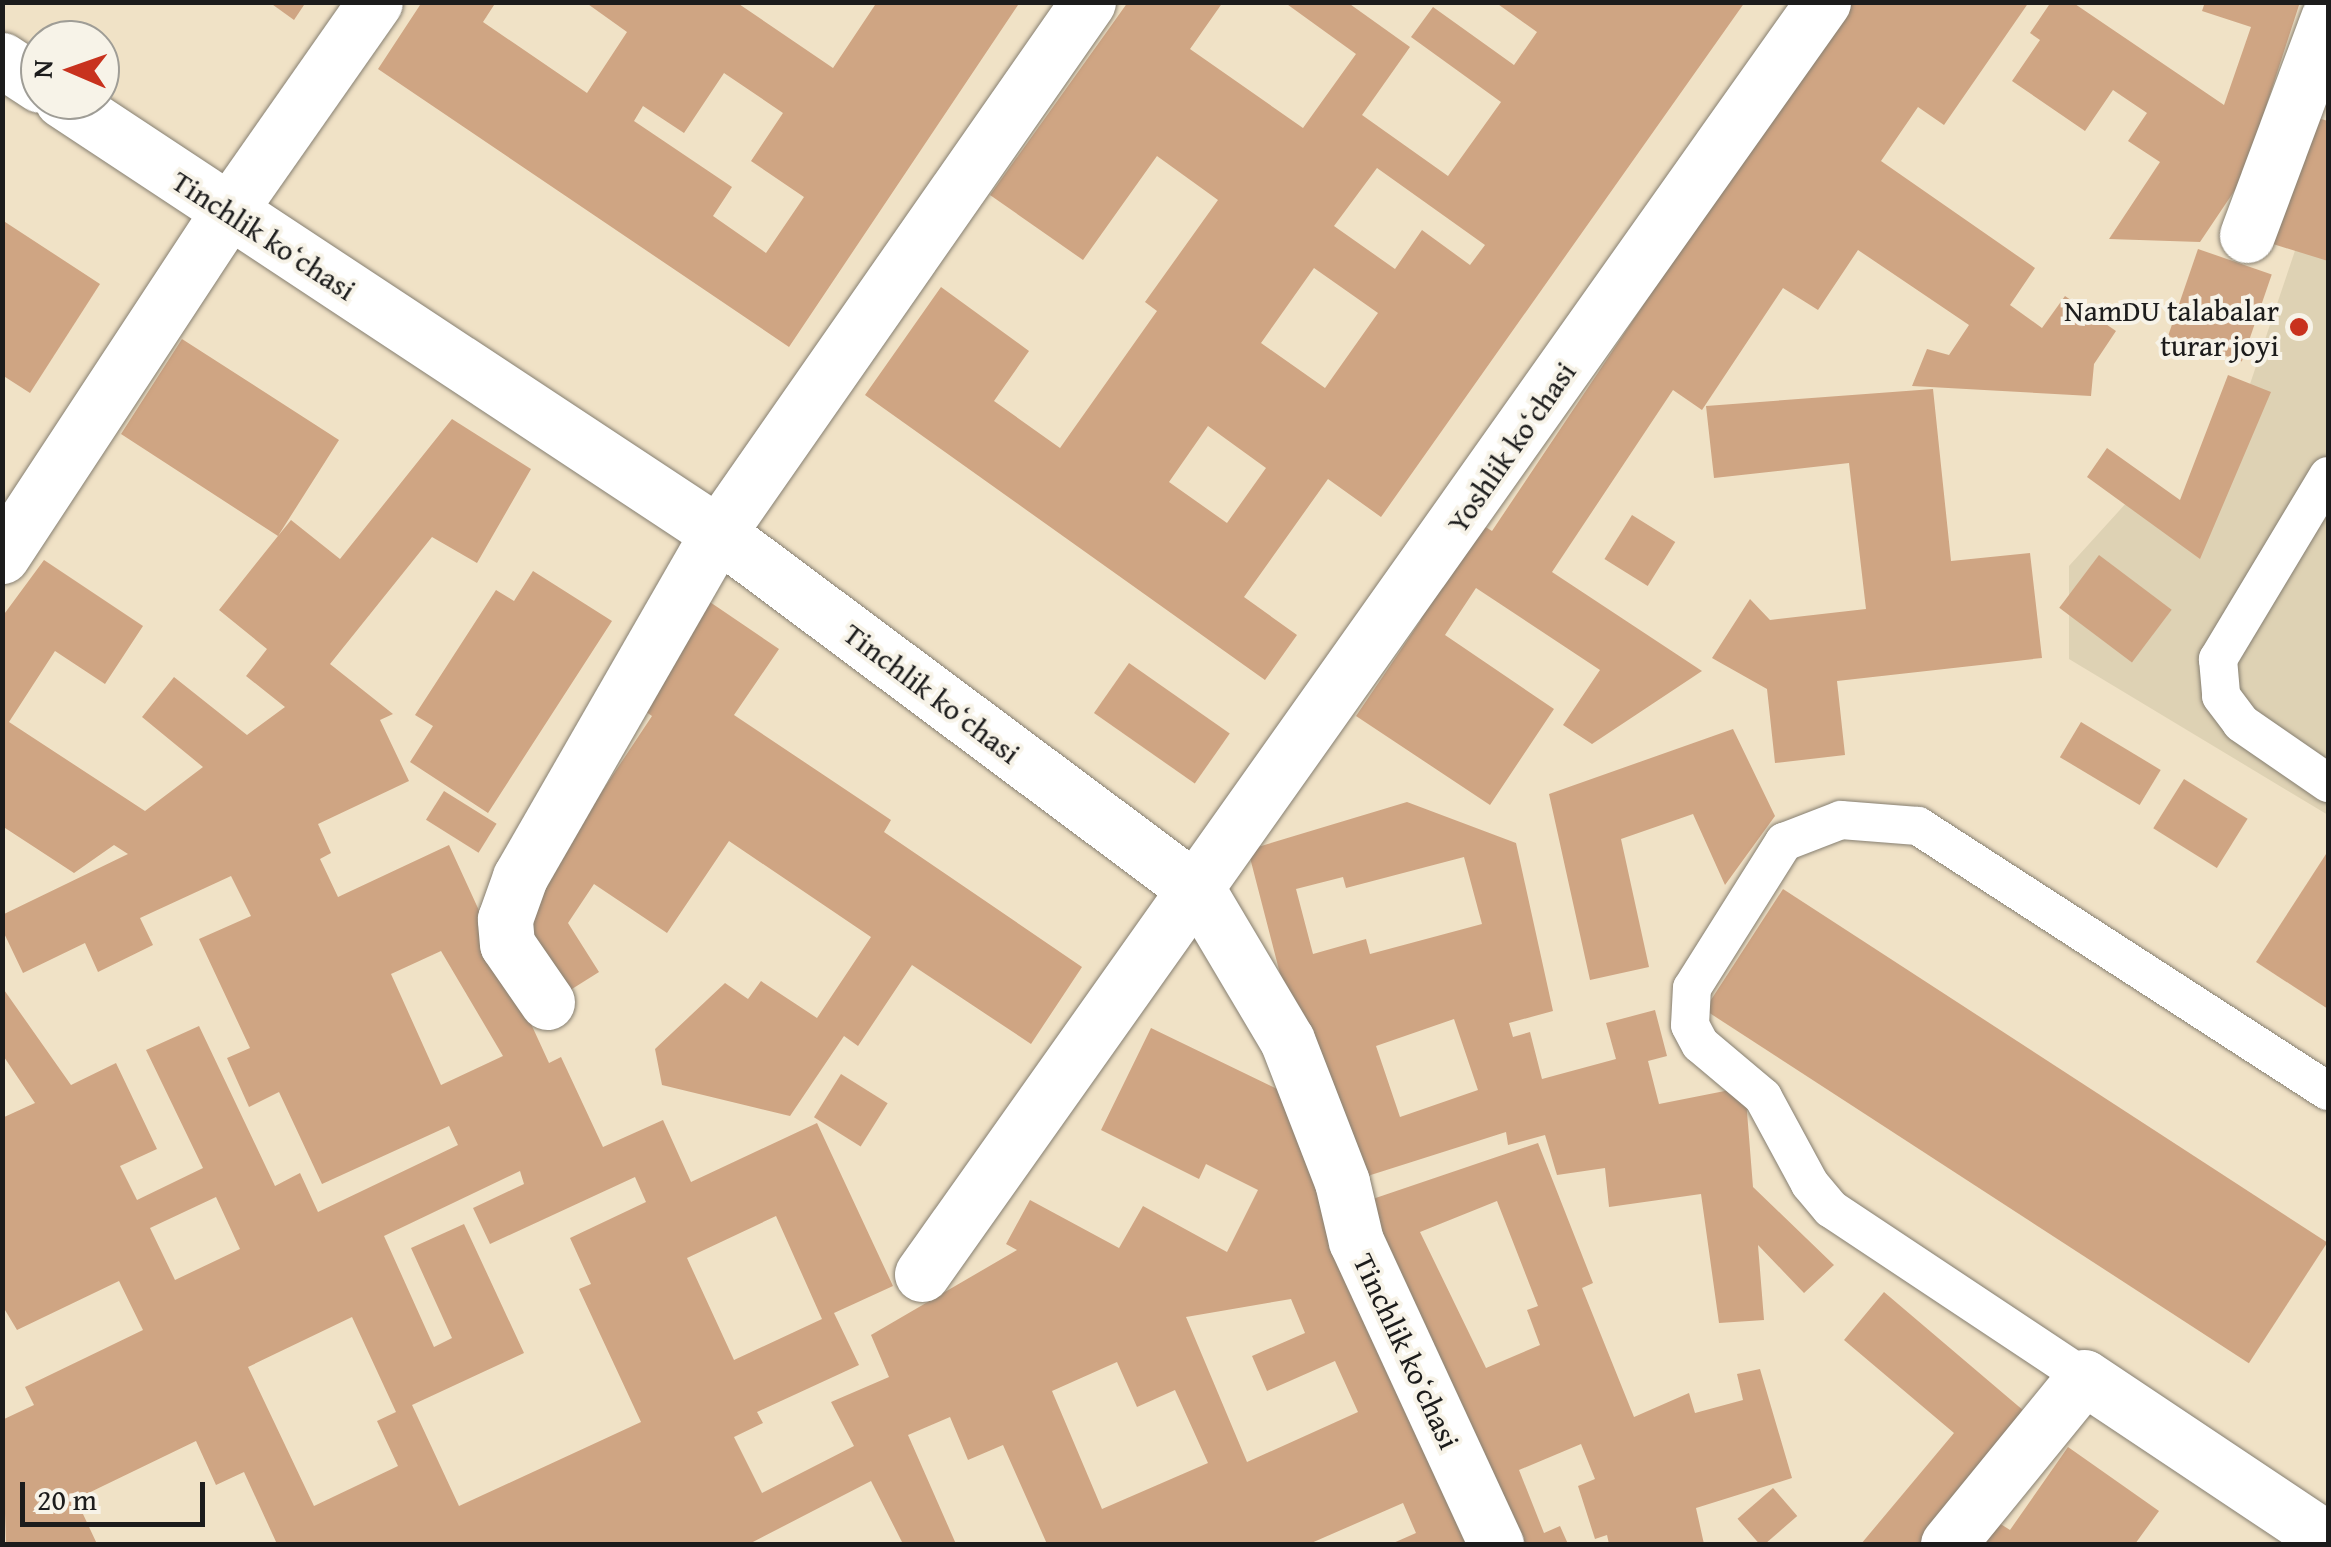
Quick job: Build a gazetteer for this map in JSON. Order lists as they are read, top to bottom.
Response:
{
  "streets": {
    "street": ["Tinchlik koʻchasi", "Yoshlik koʻchasi"]
  },
  "crossings": [
    ["Tinchlik koʻchasi", "Yoshlik koʻchasi"]
  ],
  "places": ["NamDU talabalar turar joyi"],
  "scale_bar": "20 m",
  "north": "left"
}
